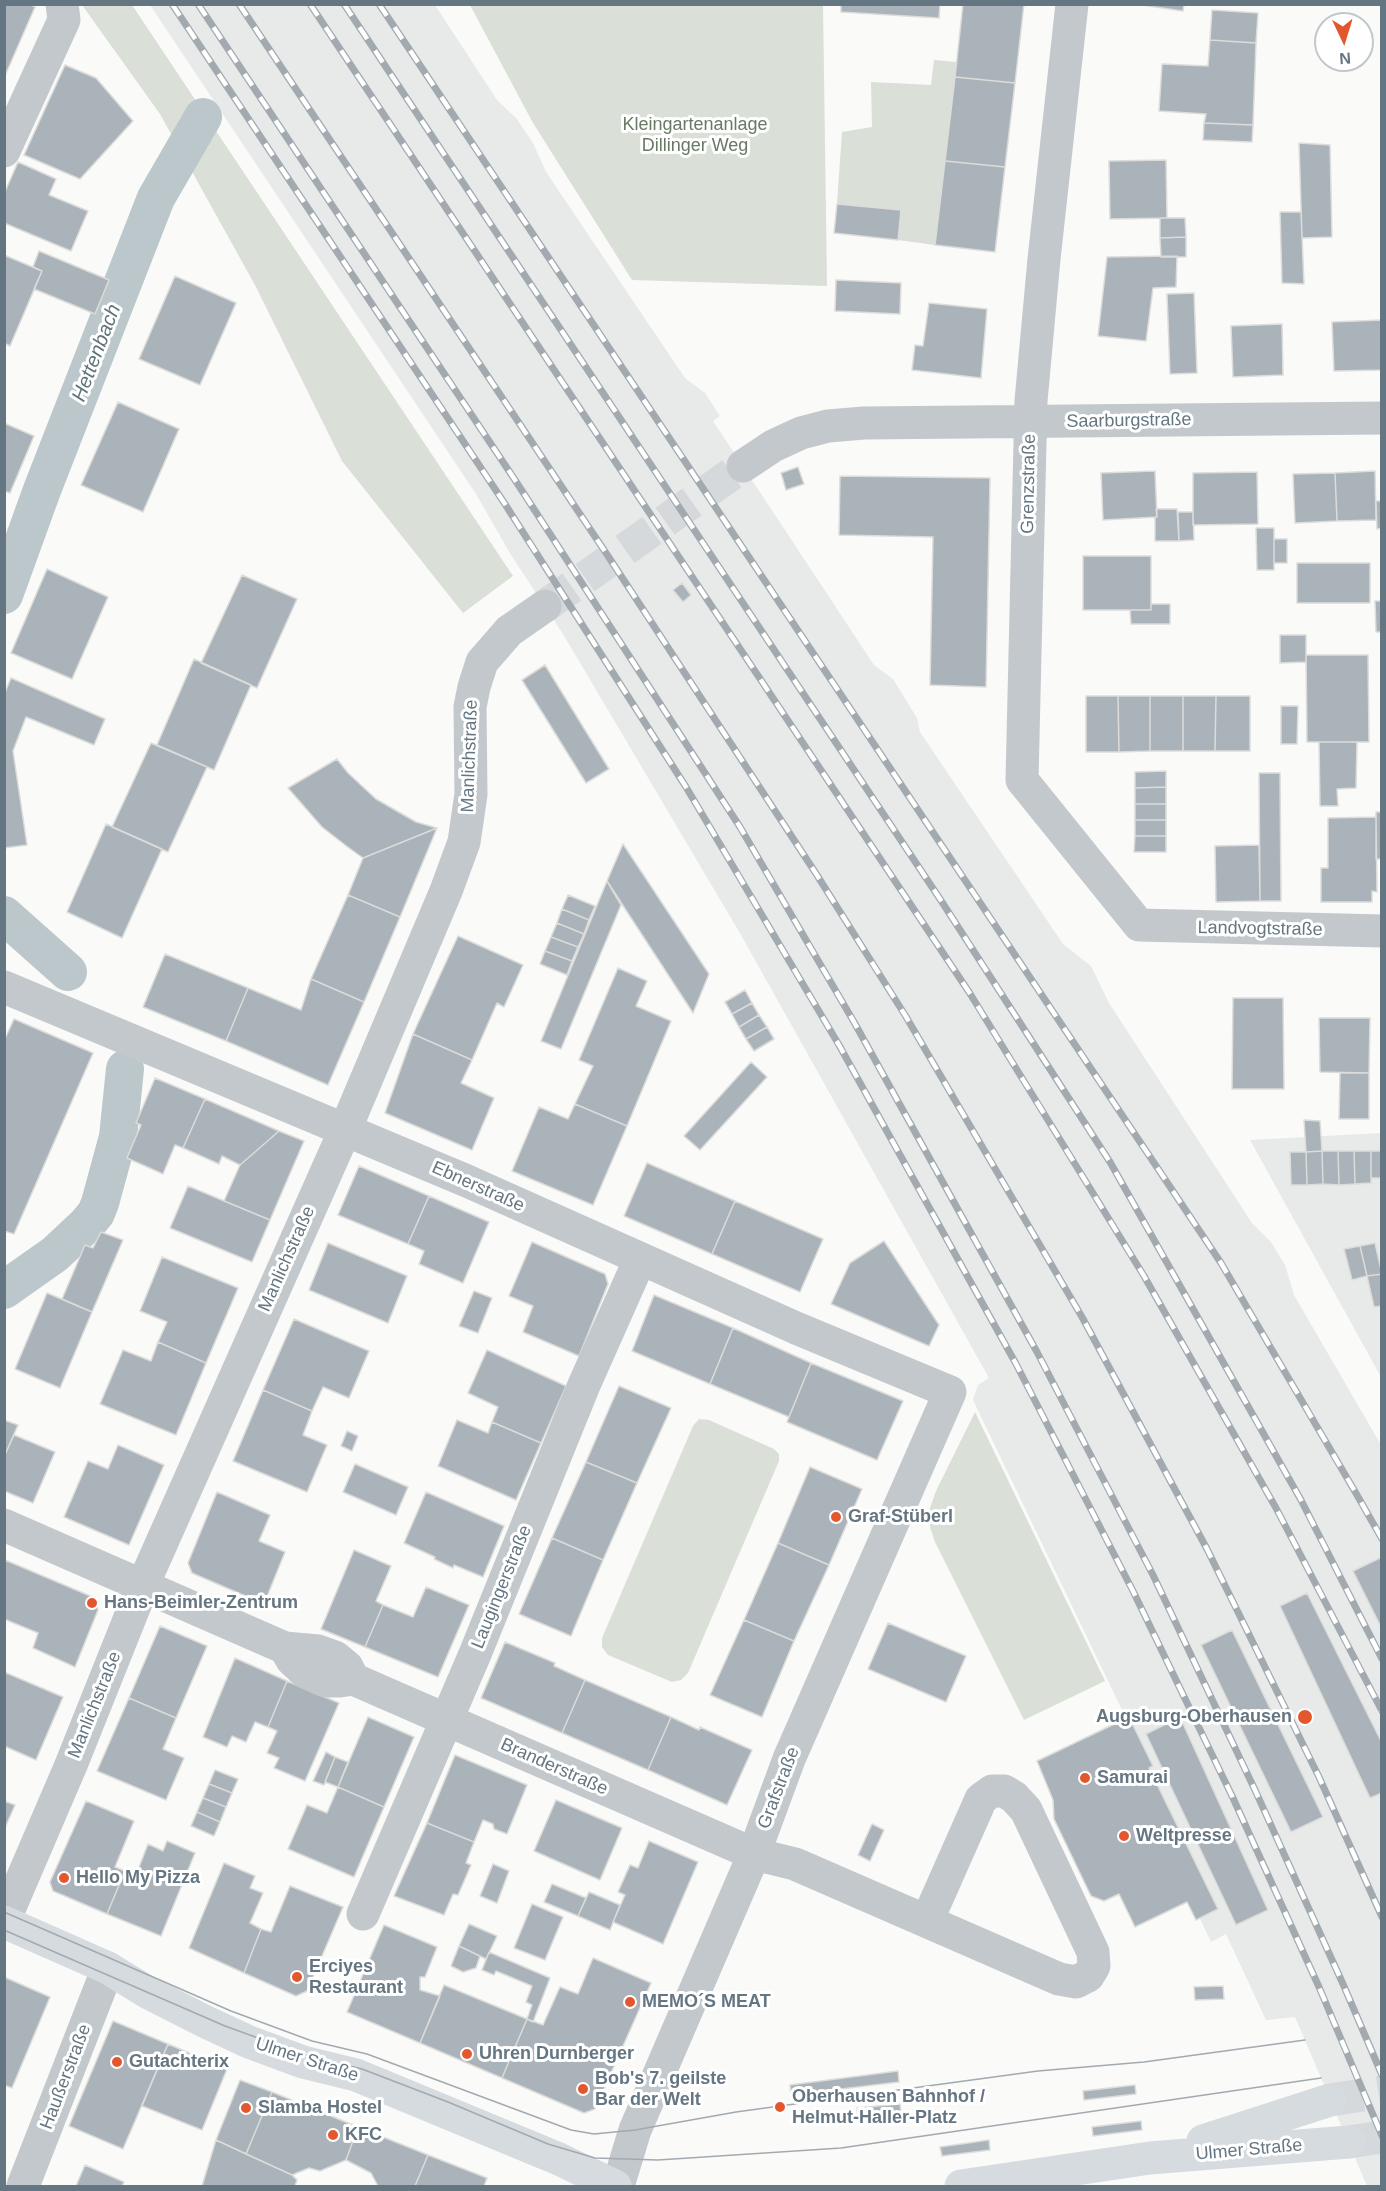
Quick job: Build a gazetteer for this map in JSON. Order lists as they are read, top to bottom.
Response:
{
  "streets": {
    "street": [
      "Saarburgstraße",
      "Grenzstraße",
      "Manlichstraße",
      "Landvogtstraße",
      "Ebnerstraße",
      "Laugingerstraße",
      "Branderstraße",
      "Grafstraße",
      "Ulmer Straße",
      "Haußerstraße"
    ]
  },
  "crossings": [
    ["Saarburgstraße", "Grenzstraße"],
    ["Grenzstraße", "Landvogtstraße"],
    ["Manlichstraße", "Ebnerstraße"],
    ["Manlichstraße", "Branderstraße"],
    ["Manlichstraße", "Ulmer Straße"],
    ["Ebnerstraße", "Laugingerstraße"],
    ["Ebnerstraße", "Grafstraße"],
    ["Laugingerstraße", "Branderstraße"],
    ["Branderstraße", "Grafstraße"],
    ["Grafstraße", "Ulmer Straße"],
    ["Ulmer Straße", "Haußerstraße"]
  ],
  "water": ["Hettenbach"],
  "parks": ["Kleingartenanlage Dillinger Weg"],
  "places": [
    "Graf-Stüberl",
    "Hans-Beimler-Zentrum",
    "Augsburg-Oberhausen",
    "Samurai",
    "Weltpresse",
    "Hello My Pizza",
    "Erciyes Restaurant",
    "MEMO´S MEAT",
    "Uhren Durnberger",
    "Gutachterix",
    "Bob's 7. geilste Bar der Welt",
    "Oberhausen Bahnhof / Helmut-Haller-Platz",
    "Slamba Hostel",
    "KFC"
  ],
  "north": "bottom"
}
